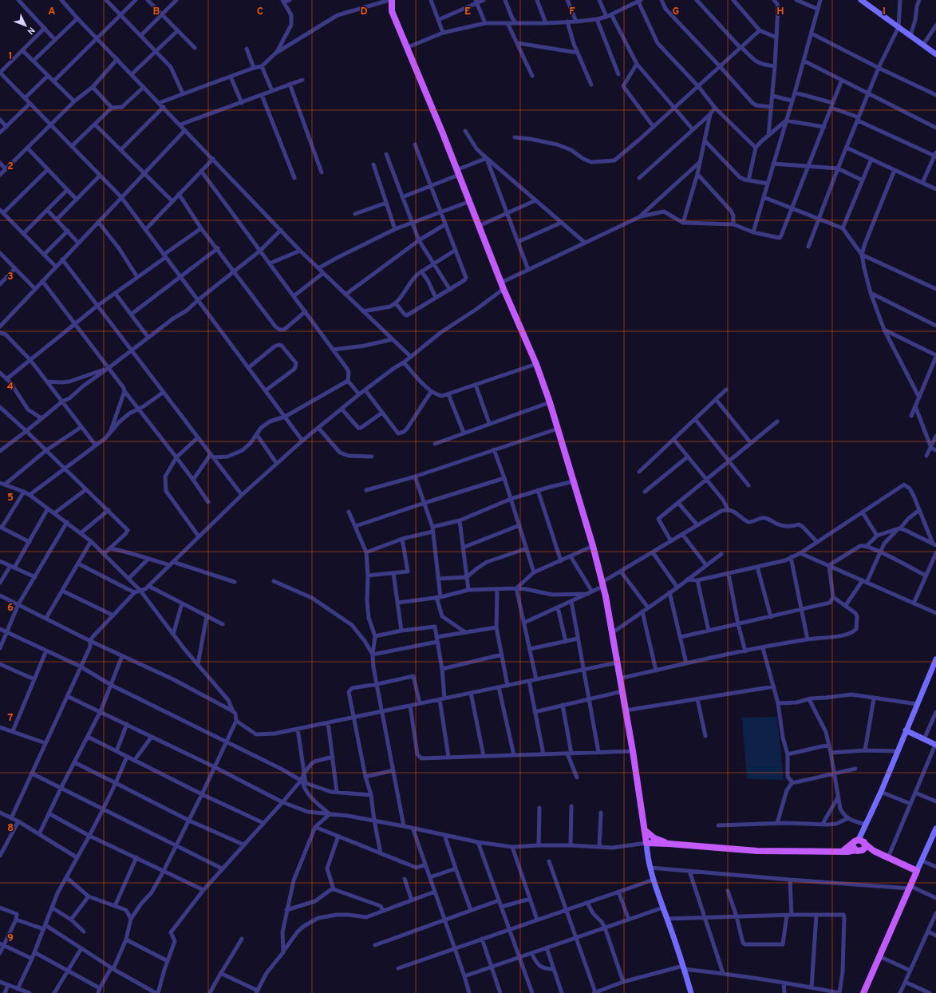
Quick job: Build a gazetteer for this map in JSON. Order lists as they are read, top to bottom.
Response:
{
  "north": "bottom right",
  "grid": {
    "columns": [
      "A",
      "B",
      "C",
      "D",
      "E",
      "F",
      "G",
      "H",
      "I"
    ],
    "rows": [
      "1",
      "2",
      "3",
      "4",
      "5",
      "6",
      "7",
      "8",
      "9"
    ]
  }
}
